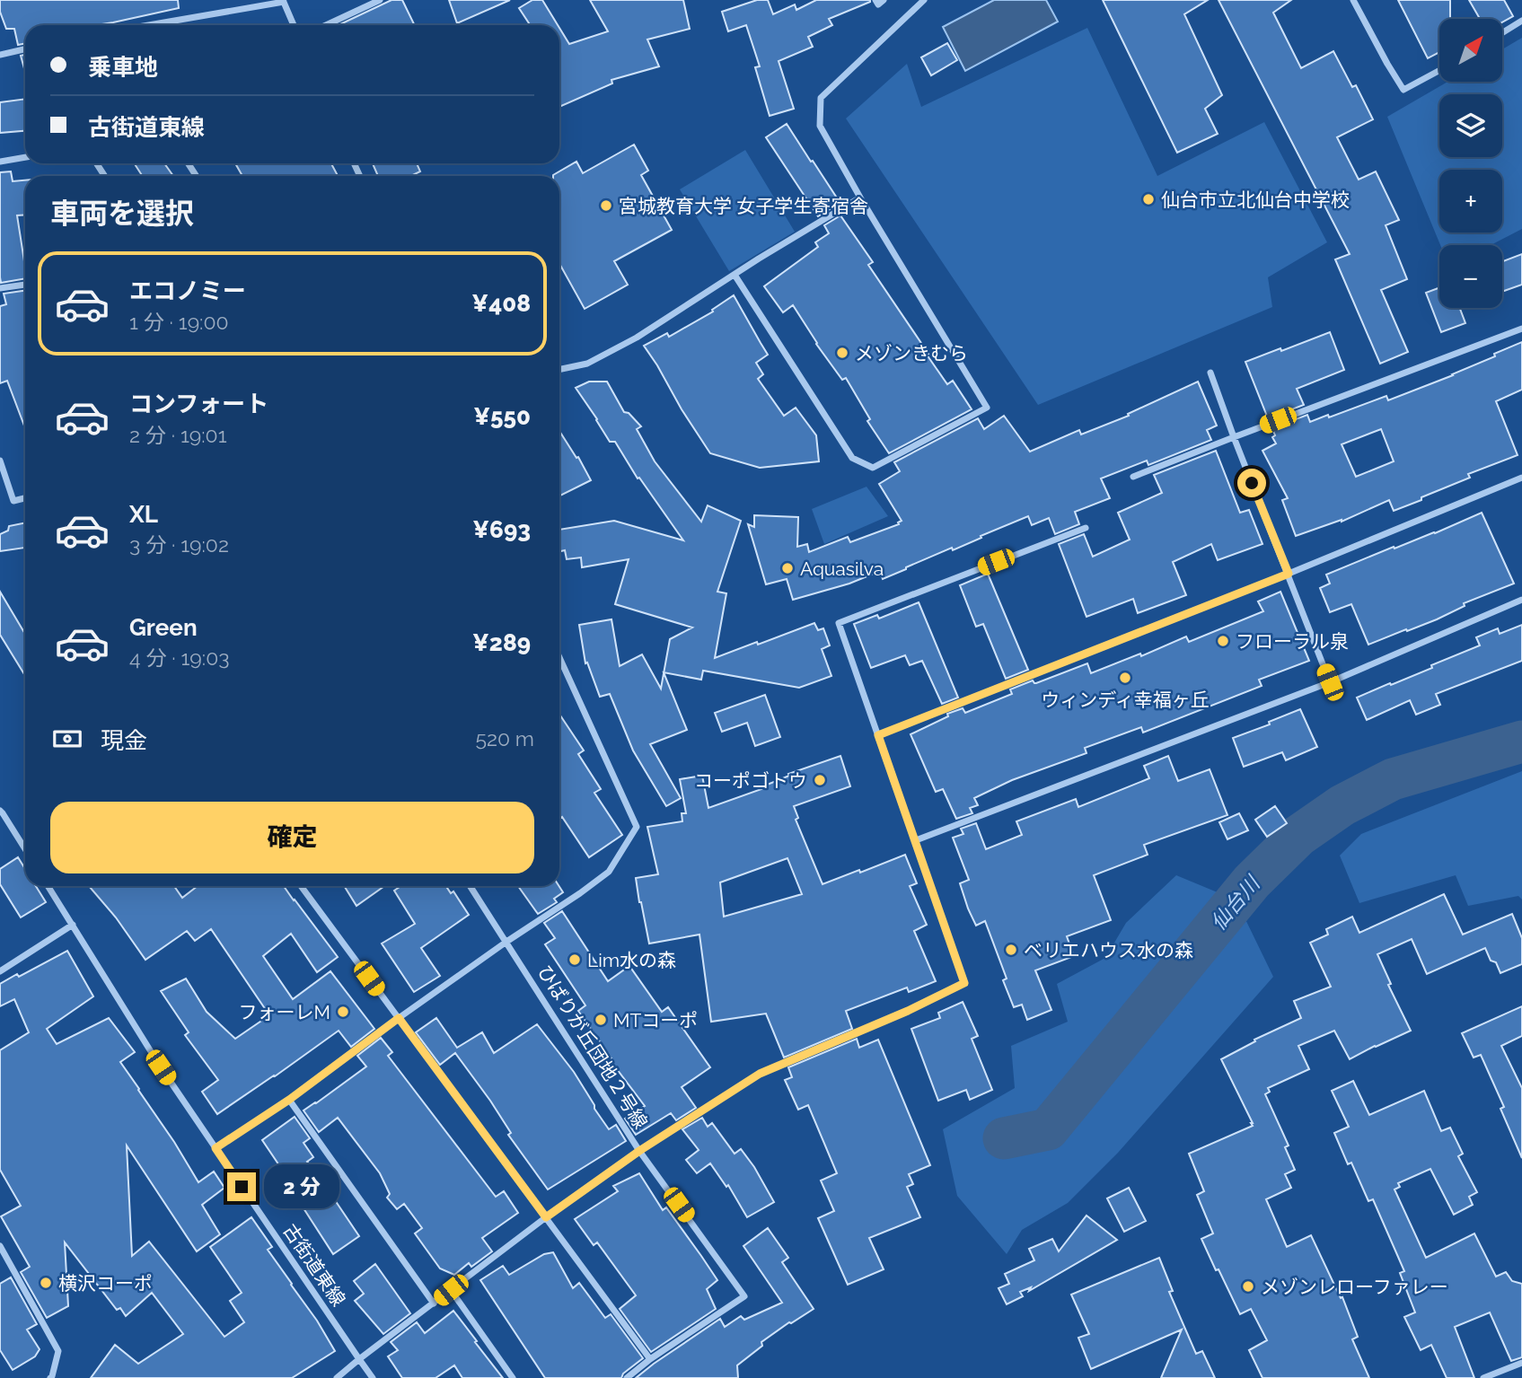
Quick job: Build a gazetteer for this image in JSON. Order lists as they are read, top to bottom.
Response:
{
  "streets": {
    "street": ["ひばりが丘団地２号線", "古街道東線"]
  },
  "water": ["仙台川"],
  "places": [
    "仙台市立北仙台中学校",
    "宮城教育大学 女子学生寄宿舎",
    "メゾンきむら",
    "Aquasilva",
    "フローラル泉",
    "ウィンディ幸福ヶ丘",
    "コーポゴトウ",
    "ベリエハウス水の森",
    "Lim水の森",
    "フォーレM",
    "MTコーポ",
    "横沢コーポ",
    "メゾンレローファレー"
  ],
  "north": "top right",
  "page": {
    "map_buttons": ["+", "−"],
    "banner": ["乗車地", "古街道東線"],
    "heading": "車両を選択",
    "list": [
      {
        "name": "エコノミー",
        "note": "1 分 · 19:00",
        "value": "¥408"
      },
      {
        "name": "コンフォート",
        "note": "2 分 · 19:01",
        "value": "¥550"
      },
      {
        "name": "XL",
        "note": "3 分 · 19:02",
        "value": "¥693"
      },
      {
        "name": "Green",
        "note": "4 分 · 19:03",
        "value": "¥289"
      }
    ],
    "pay": ["現金", "520 m"],
    "buttons": "確定",
    "bubble": "2 分"
  }
}
